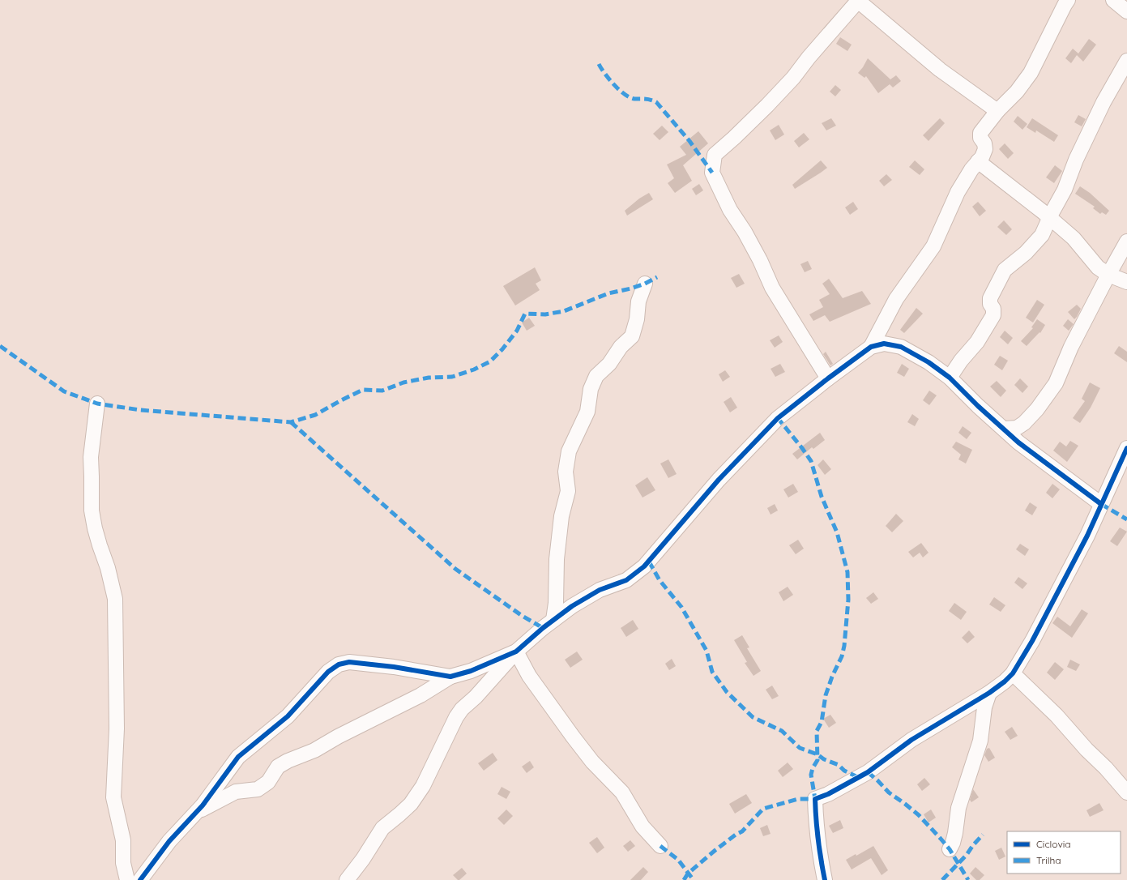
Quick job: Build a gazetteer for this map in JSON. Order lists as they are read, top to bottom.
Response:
{
  "legend": ["Ciclovia", "Trilha"]
}
